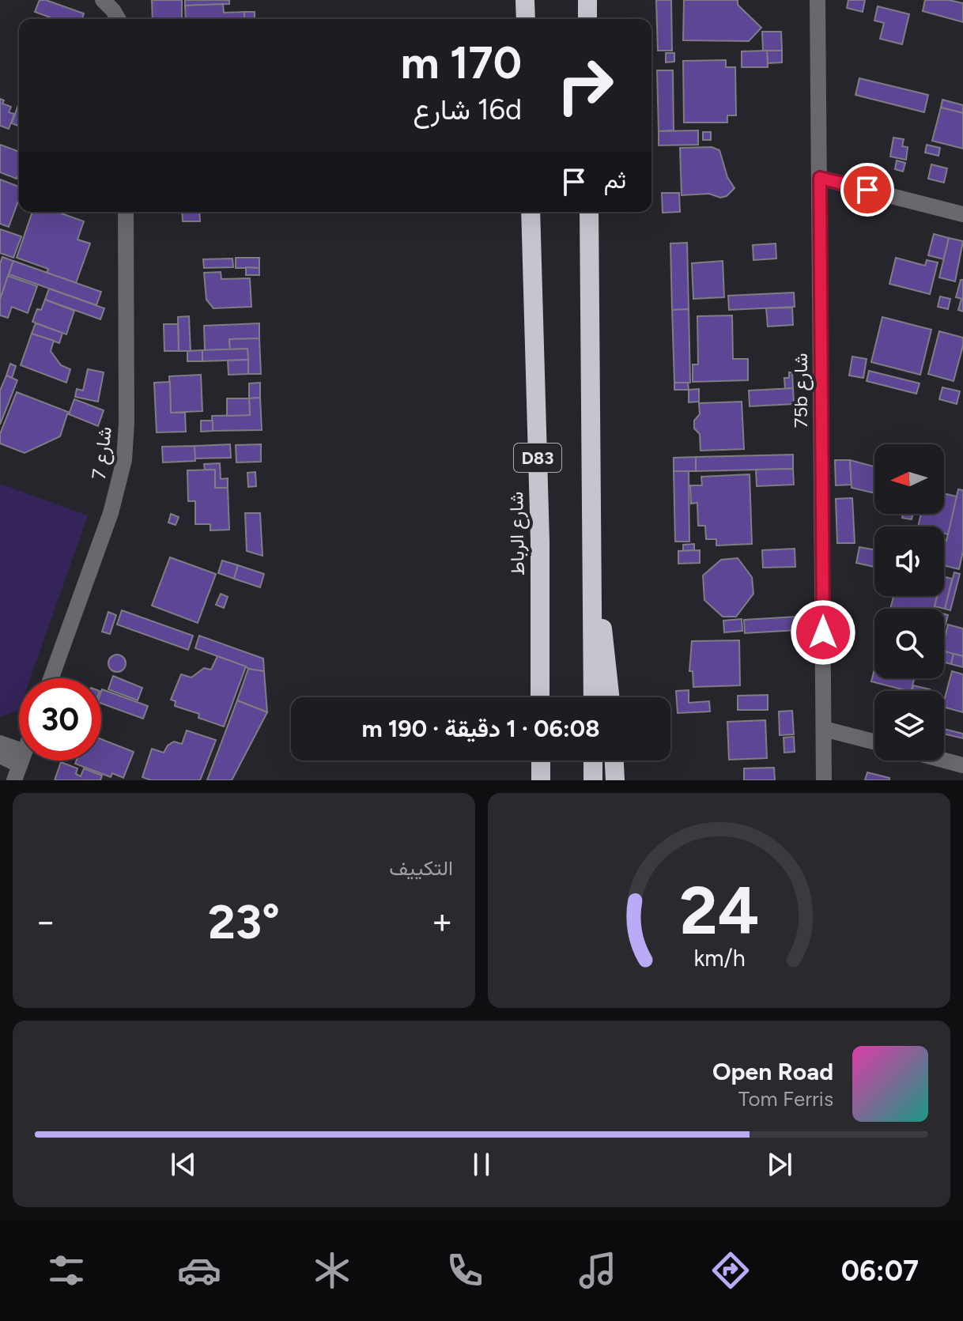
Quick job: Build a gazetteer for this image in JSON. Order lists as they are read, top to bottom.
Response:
{
  "streets": {
    "highway": ["D83", "شارع الرباط"],
    "street": ["75b شارع", "شارع 7"]
  },
  "north": "left",
  "page": {
    "turn": ["170 m", "16d شارع"],
    "then": "ثم",
    "limit": "30",
    "trip": "06:08 · 1 دقيقة · 190 m",
    "tile": "التكييف",
    "heat": ["−", "23°", "+"],
    "song": ["Open Road", "Tom Ferris"],
    "tabs": "06:07",
    "gauge": ["24", "km/h"]
  }
}
